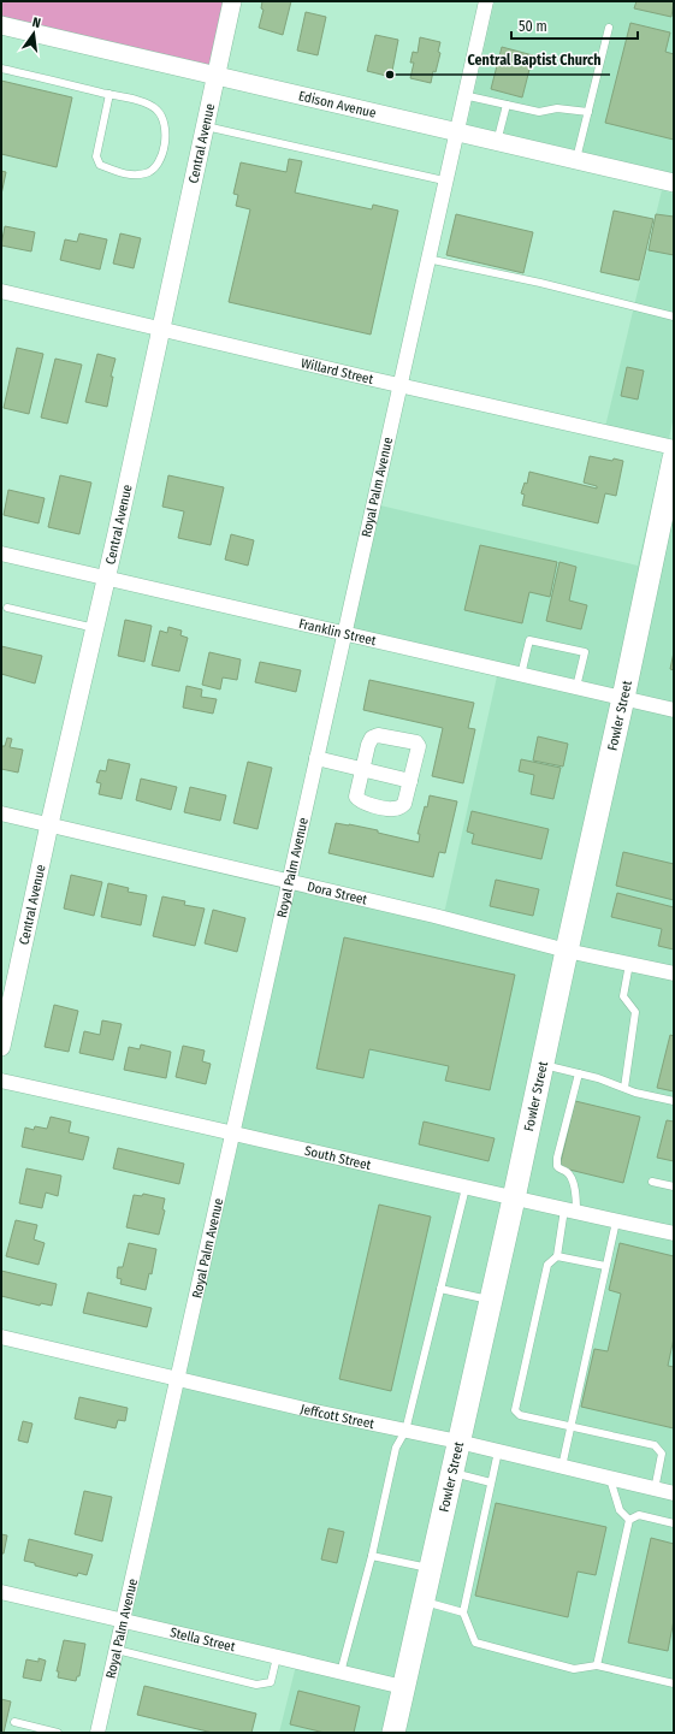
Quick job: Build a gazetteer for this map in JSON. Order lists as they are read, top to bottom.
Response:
{
  "streets": {
    "main road": ["Fowler Street"],
    "street": [
      "Edison Avenue",
      "Central Avenue",
      "Willard Street",
      "Royal Palm Avenue",
      "Franklin Street",
      "Dora Street",
      "South Street",
      "Jeffcott Street",
      "Stella Street"
    ]
  },
  "crossings": [
    ["Edison Avenue", "Central Avenue"],
    ["Edison Avenue", "Royal Palm Avenue"],
    ["Central Avenue", "Willard Street"],
    ["Central Avenue", "Franklin Street"],
    ["Central Avenue", "Dora Street"],
    ["Willard Street", "Royal Palm Avenue"],
    ["Royal Palm Avenue", "Franklin Street"],
    ["Royal Palm Avenue", "Dora Street"],
    ["Royal Palm Avenue", "South Street"],
    ["Royal Palm Avenue", "Jeffcott Street"],
    ["Royal Palm Avenue", "Stella Street"],
    ["Franklin Street", "Fowler Street"],
    ["Fowler Street", "Dora Street"],
    ["Fowler Street", "South Street"],
    ["Fowler Street", "Jeffcott Street"],
    ["Fowler Street", "Stella Street"]
  ],
  "places": ["Central Baptist Church"],
  "scale_bar": "50 m",
  "north": "top"
}
